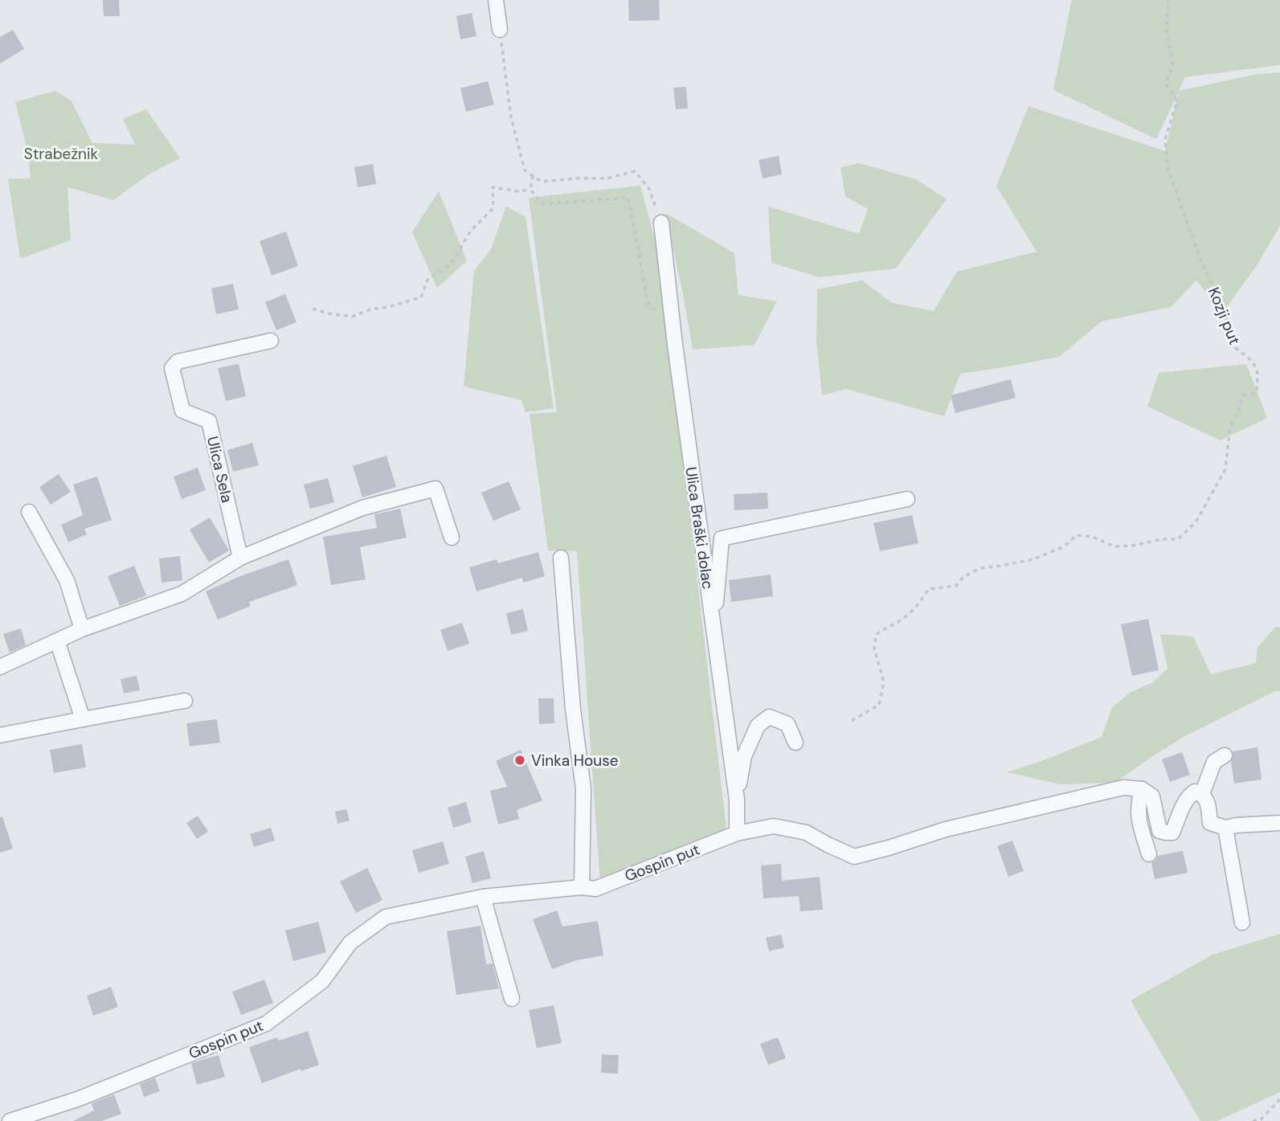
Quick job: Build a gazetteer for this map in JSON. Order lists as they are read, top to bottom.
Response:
{
  "streets": {
    "street": ["Ulica Sela", "Ulica Braški dolac", "Gospin put"],
    "path": ["Kozji put"]
  },
  "crossings": [
    ["Ulica Braški dolac", "Gospin put"]
  ],
  "parks": ["Strabežnik"],
  "places": ["Vinka House"]
}
